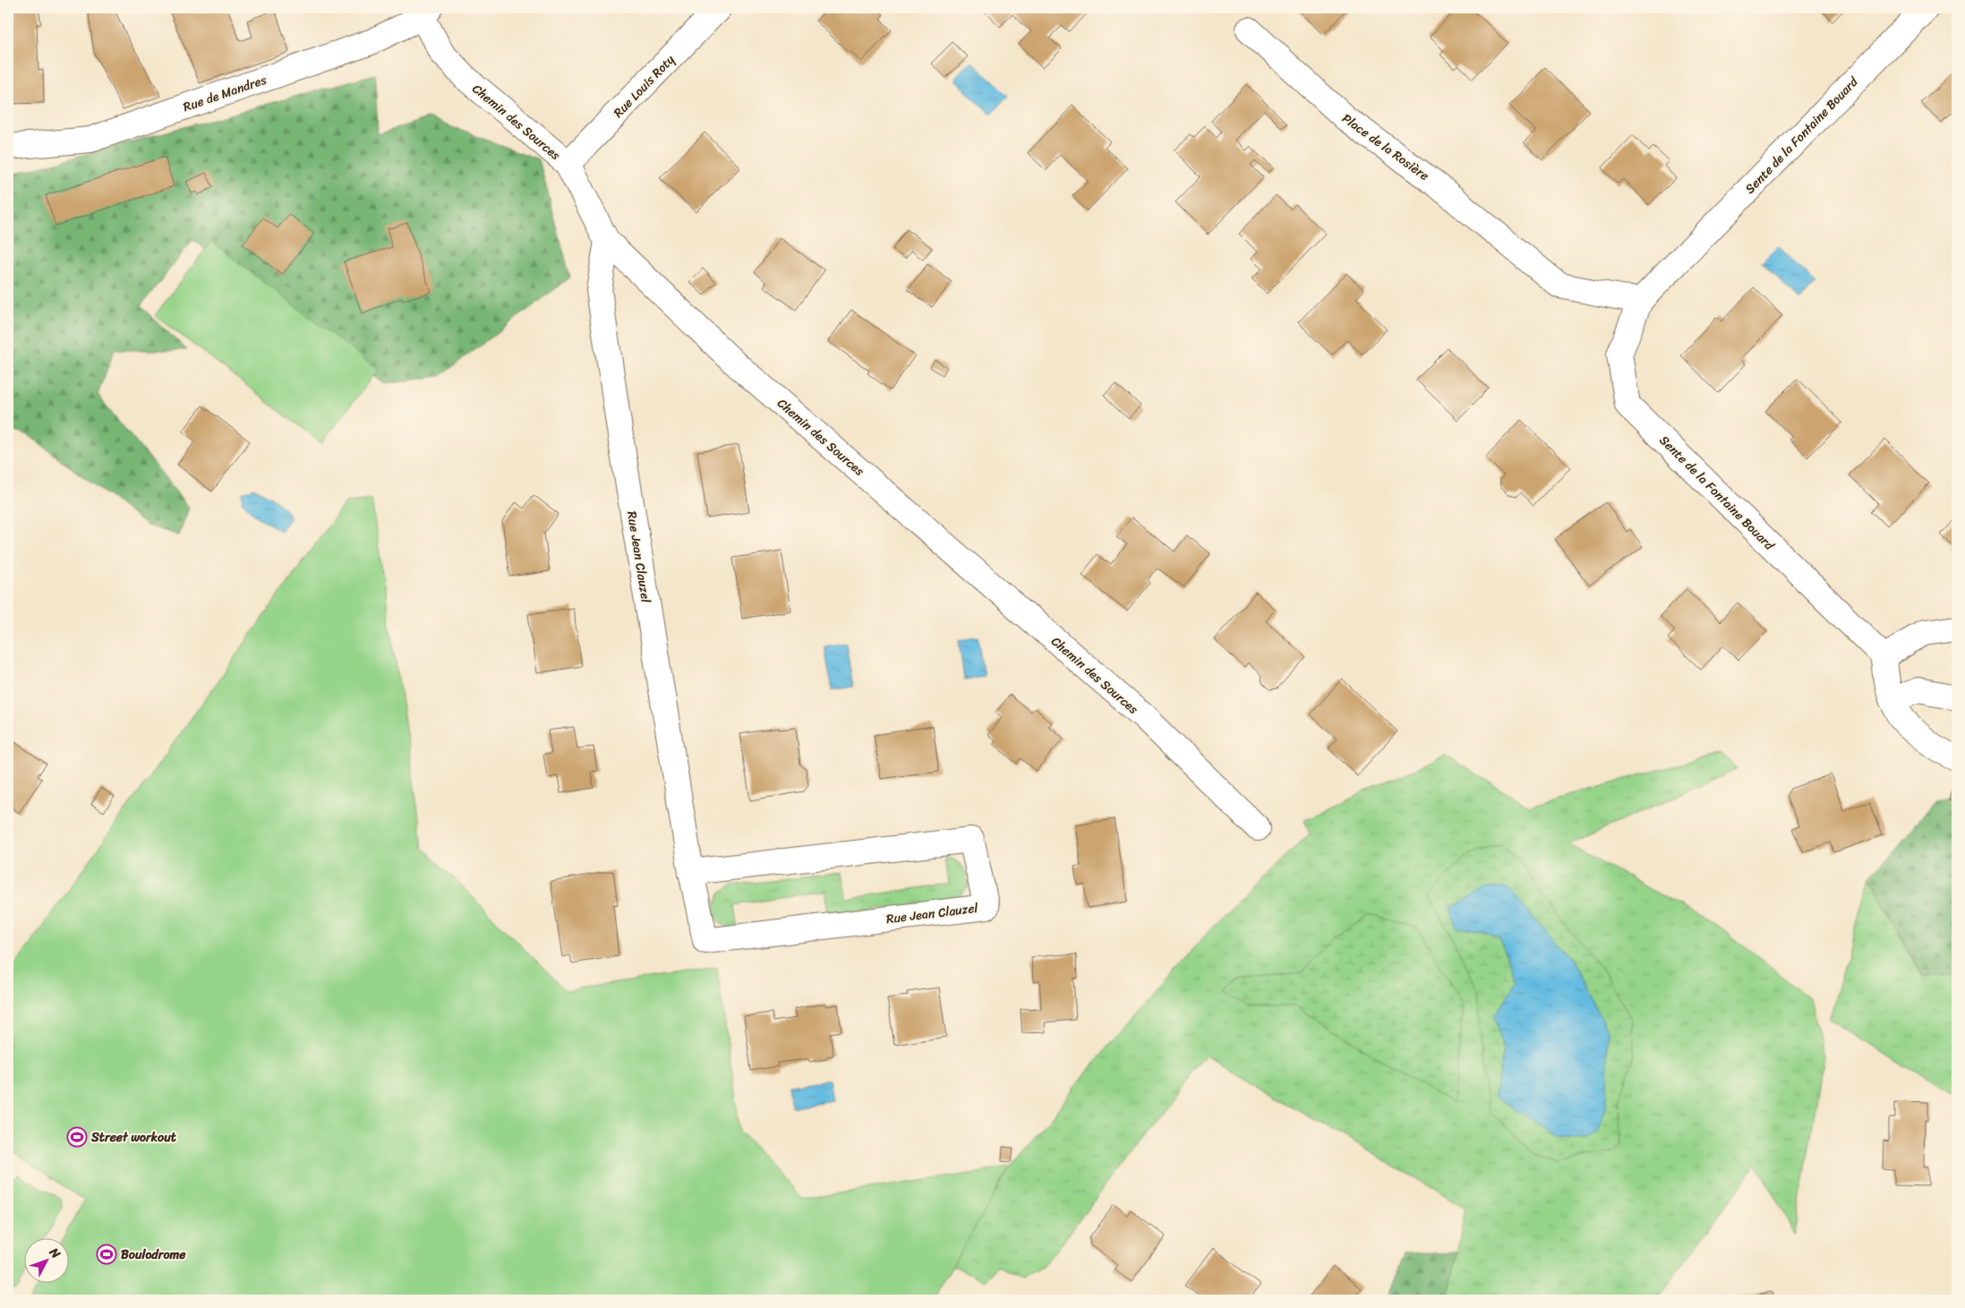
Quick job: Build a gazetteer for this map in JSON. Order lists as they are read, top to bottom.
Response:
{
  "streets": {
    "street": [
      "Rue Louis Roty",
      "Rue de Mandres",
      "Chemin des Sources",
      "Sente de la Fontaine Bouard",
      "Place de la Rosière",
      "Rue Jean Clauzel"
    ]
  },
  "crossings": [
    ["Rue Louis Roty", "Chemin des Sources"],
    ["Rue de Mandres", "Chemin des Sources"],
    ["Chemin des Sources", "Rue Jean Clauzel"],
    ["Sente de la Fontaine Bouard", "Place de la Rosière"]
  ],
  "places": {
    "sports": ["Street workout", "Boulodrome"]
  },
  "north": "top right"
}
